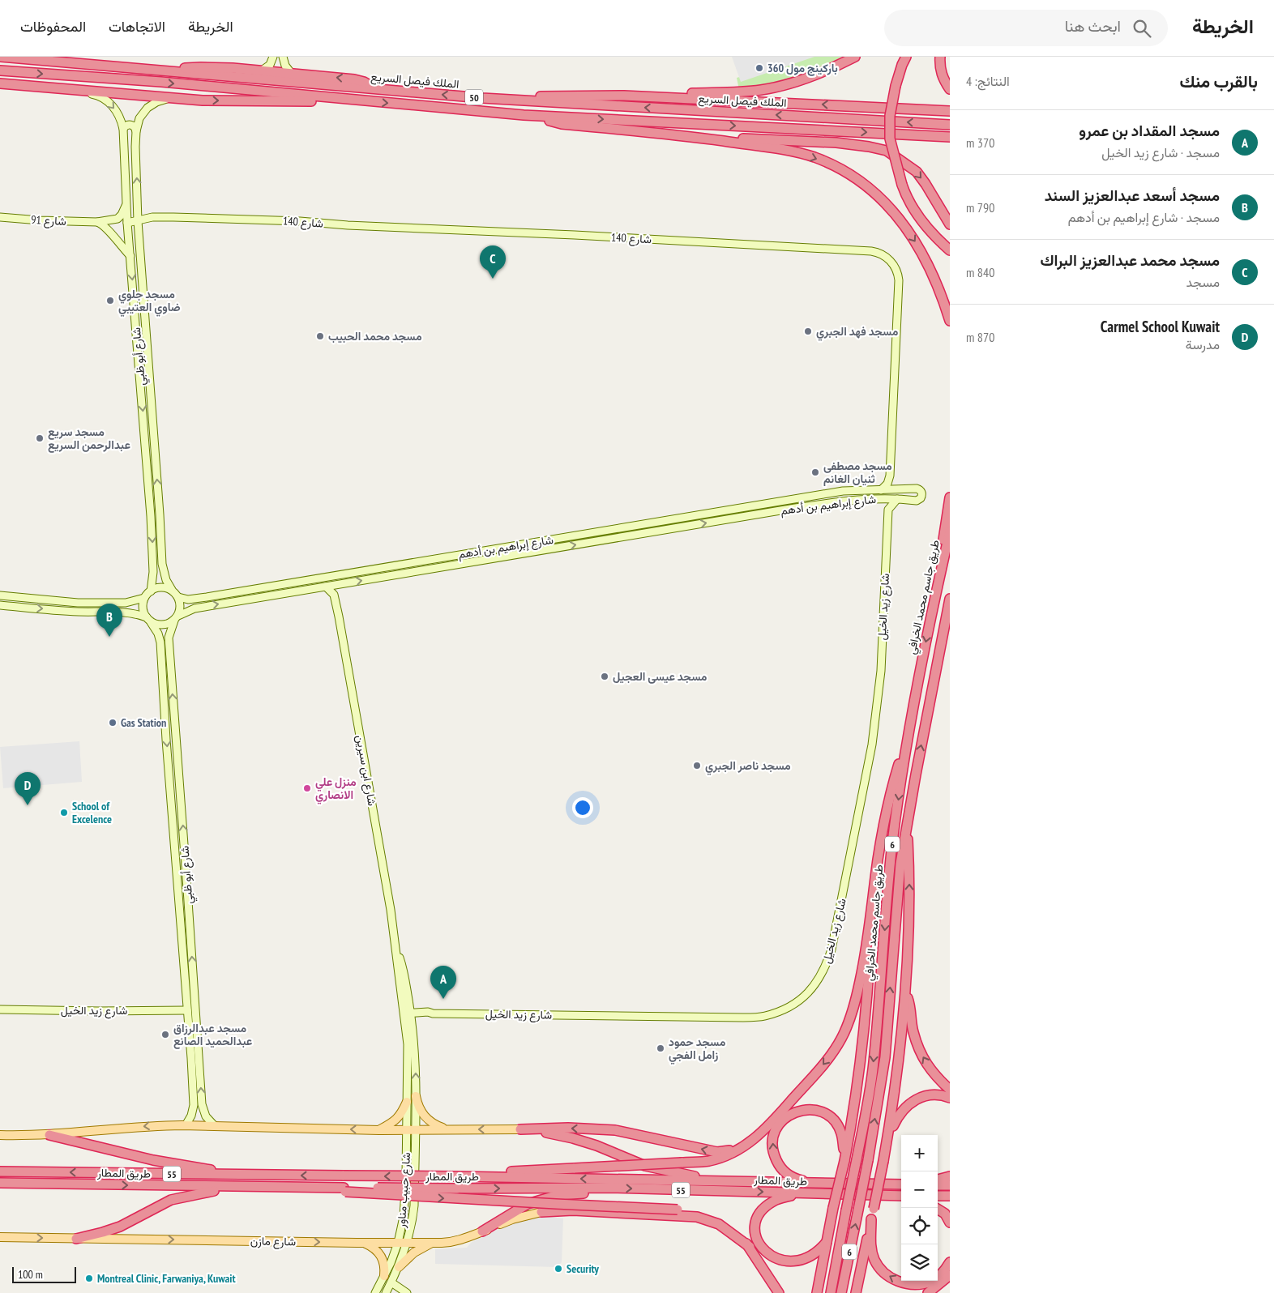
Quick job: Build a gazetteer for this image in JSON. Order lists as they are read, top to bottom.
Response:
{
  "streets": {
    "highway": [
      "الملك فيصل السريع",
      "50",
      "طريق جاسم محمد الخرافي",
      "6",
      "طريق المطار",
      "55"
    ],
    "main road": ["شارع مازن"],
    "street": [
      "شارع 91",
      "شارع 140",
      "شارع أبو ظبي",
      "شارع إبراهيم بن أدهم",
      "شارع زيد الخيل",
      "شارع ابن سيرين",
      "شارع حبيب مناور"
    ]
  },
  "crossings": [
    ["شارع 91", "شارع أبو ظبي"],
    ["شارع 140", "شارع أبو ظبي"],
    ["شارع 140", "شارع إبراهيم بن أدهم"],
    ["شارع أبو ظبي", "شارع إبراهيم بن أدهم"],
    ["شارع أبو ظبي", "شارع زيد الخيل"],
    ["شارع زيد الخيل", "شارع ابن سيرين"],
    ["شارع ابن سيرين", "شارع حبيب مناور"],
    ["شارع حبيب مناور", "شارع مازن"]
  ],
  "one_way": ["شارع مازن"],
  "places": [
    "باركينج مول 360",
    "مسجد جلوي ضاوي العتيبي",
    "مسجد فهد الجبري",
    "مسجد محمد الحبيب",
    "مسجد سريع عبدالرحمن السريع",
    "مسجد مصطفى ثنيان الغانم",
    "مسجد عيسى العجيل",
    "Gas Station",
    "مسجد ناصر الجبري",
    "منزل علي الانصاري",
    "School of Excelence",
    "مسجد عبدالرزاق عبدالحميد الصانع",
    "مسجد حمود زامل الفجي",
    "Security",
    "Montreal Clinic, Farwaniya, Kuwait"
  ],
  "scale_bar": "100 m",
  "page": {
    "header": "الخريطة",
    "search": "ابحث هنا",
    "nav": ["الخريطة", "الاتجاهات", "المحفوظات"],
    "heading": ["بالقرب منك", "النتائج: 4"],
    "list": [
      {
        "mark": "A",
        "name": "مسجد المقداد بن عمرو",
        "note": "مسجد · شارع زيد الخيل",
        "value": "370 m"
      },
      {
        "mark": "B",
        "name": "مسجد أسعد عبدالعزيز السند",
        "note": "مسجد · شارع إبراهيم بن أدهم",
        "value": "790 m"
      },
      {
        "mark": "C",
        "name": "مسجد محمد عبدالعزيز البراك",
        "note": "مسجد",
        "value": "840 m"
      },
      {
        "mark": "D",
        "name": "Carmel School Kuwait",
        "note": "مدرسة",
        "value": "870 m"
      }
    ],
    "pins": [
      "C",
      "B",
      "D",
      "A"
    ],
    "map_buttons": ["+", "−"],
    "scale": "100 m"
  }
}
